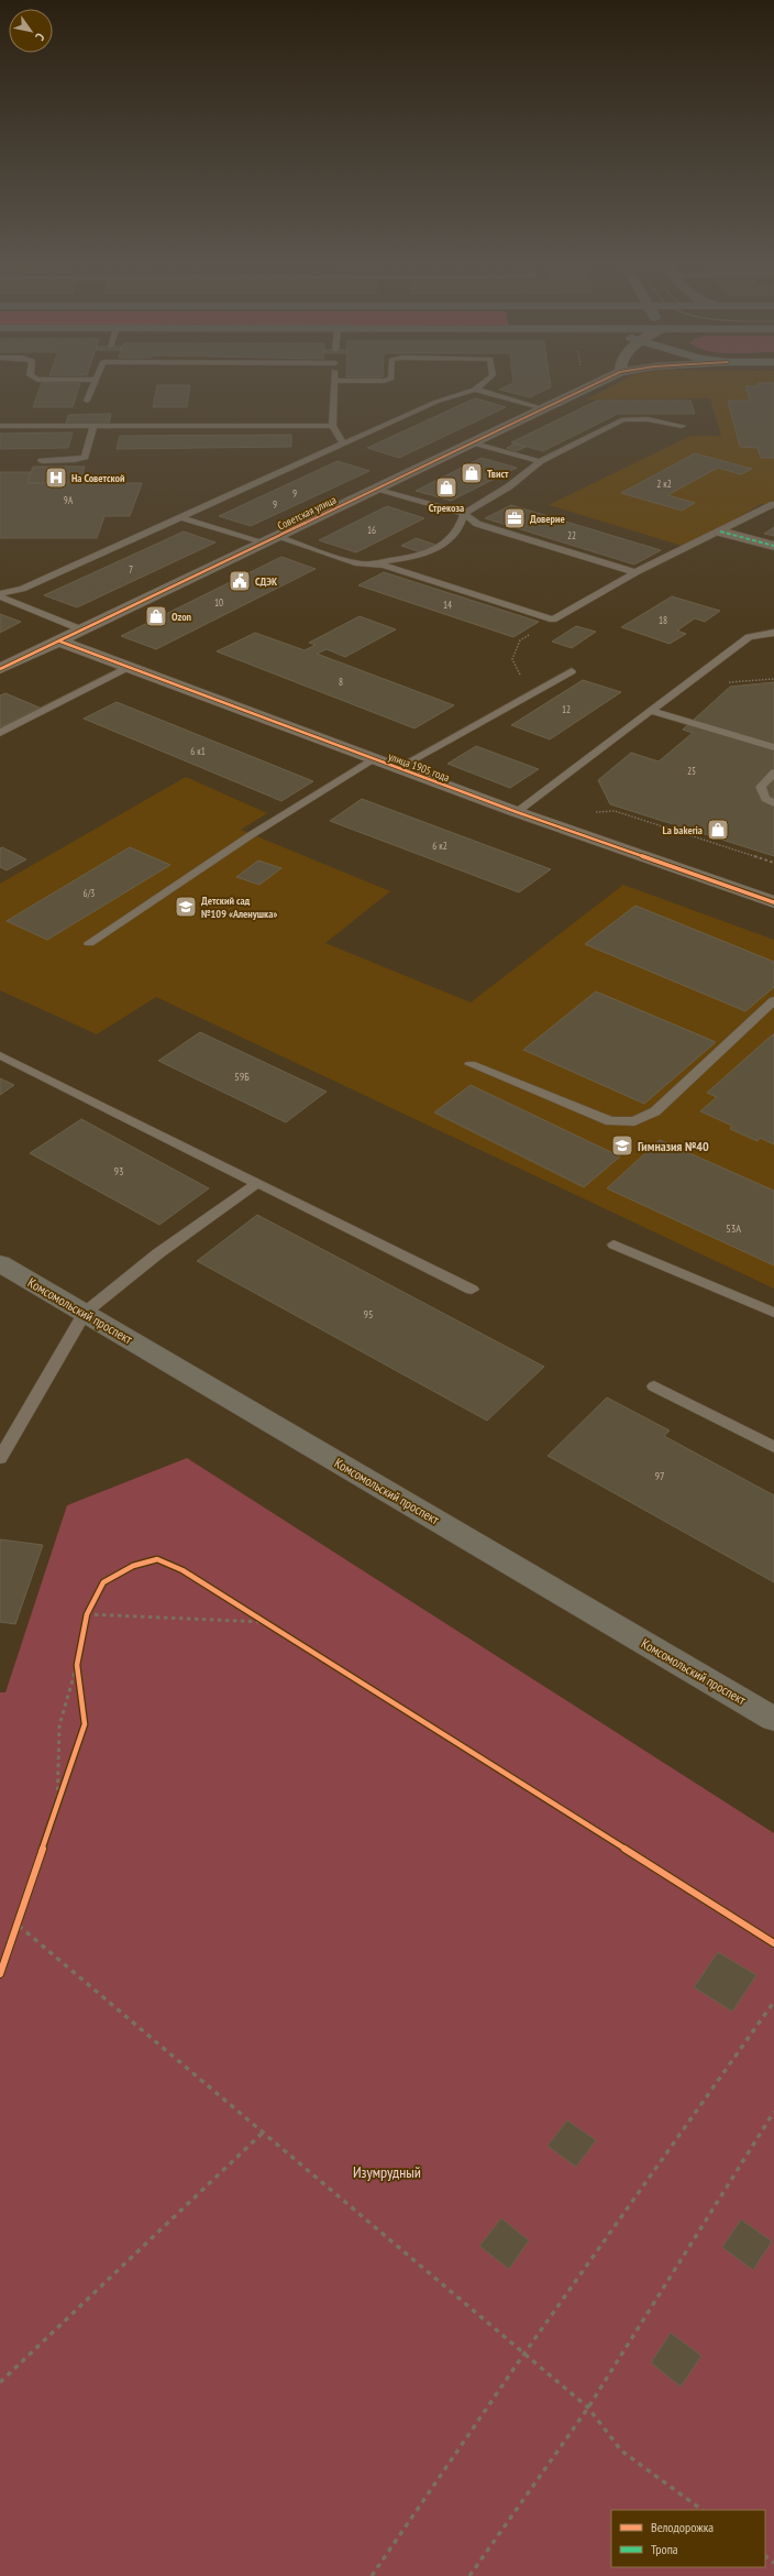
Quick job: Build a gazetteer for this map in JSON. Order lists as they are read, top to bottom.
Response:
{
  "streets": {
    "main road": ["Комсомольский проспект"],
    "street": ["Советская улица", "улица 1905 года"]
  },
  "crossings": [
    ["Советская улица", "улица 1905 года"]
  ],
  "parks": ["Изумрудный"],
  "places": {
    "shop": [
      "Твист",
      "Стрекоза",
      "Ozon",
      "La bakeria"
    ],
    "hospital": ["На Советской"],
    "office": ["Доверие"],
    "public building": ["СДЭК"],
    "school or university": ["Детский сад №109 «Аленушка»", "Гимназия №40"]
  },
  "house_numbers": [
    "2 к2",
    "9",
    "9А",
    "9",
    "16",
    "22",
    "7",
    "10",
    "14",
    "18",
    "8",
    "12",
    "6 к1",
    "25",
    "6 к2",
    "6/3",
    "59Б",
    "93",
    "53А",
    "95",
    "97"
  ],
  "legend": ["Велодорожка", "Тропа"],
  "north": "bottom right"
}
